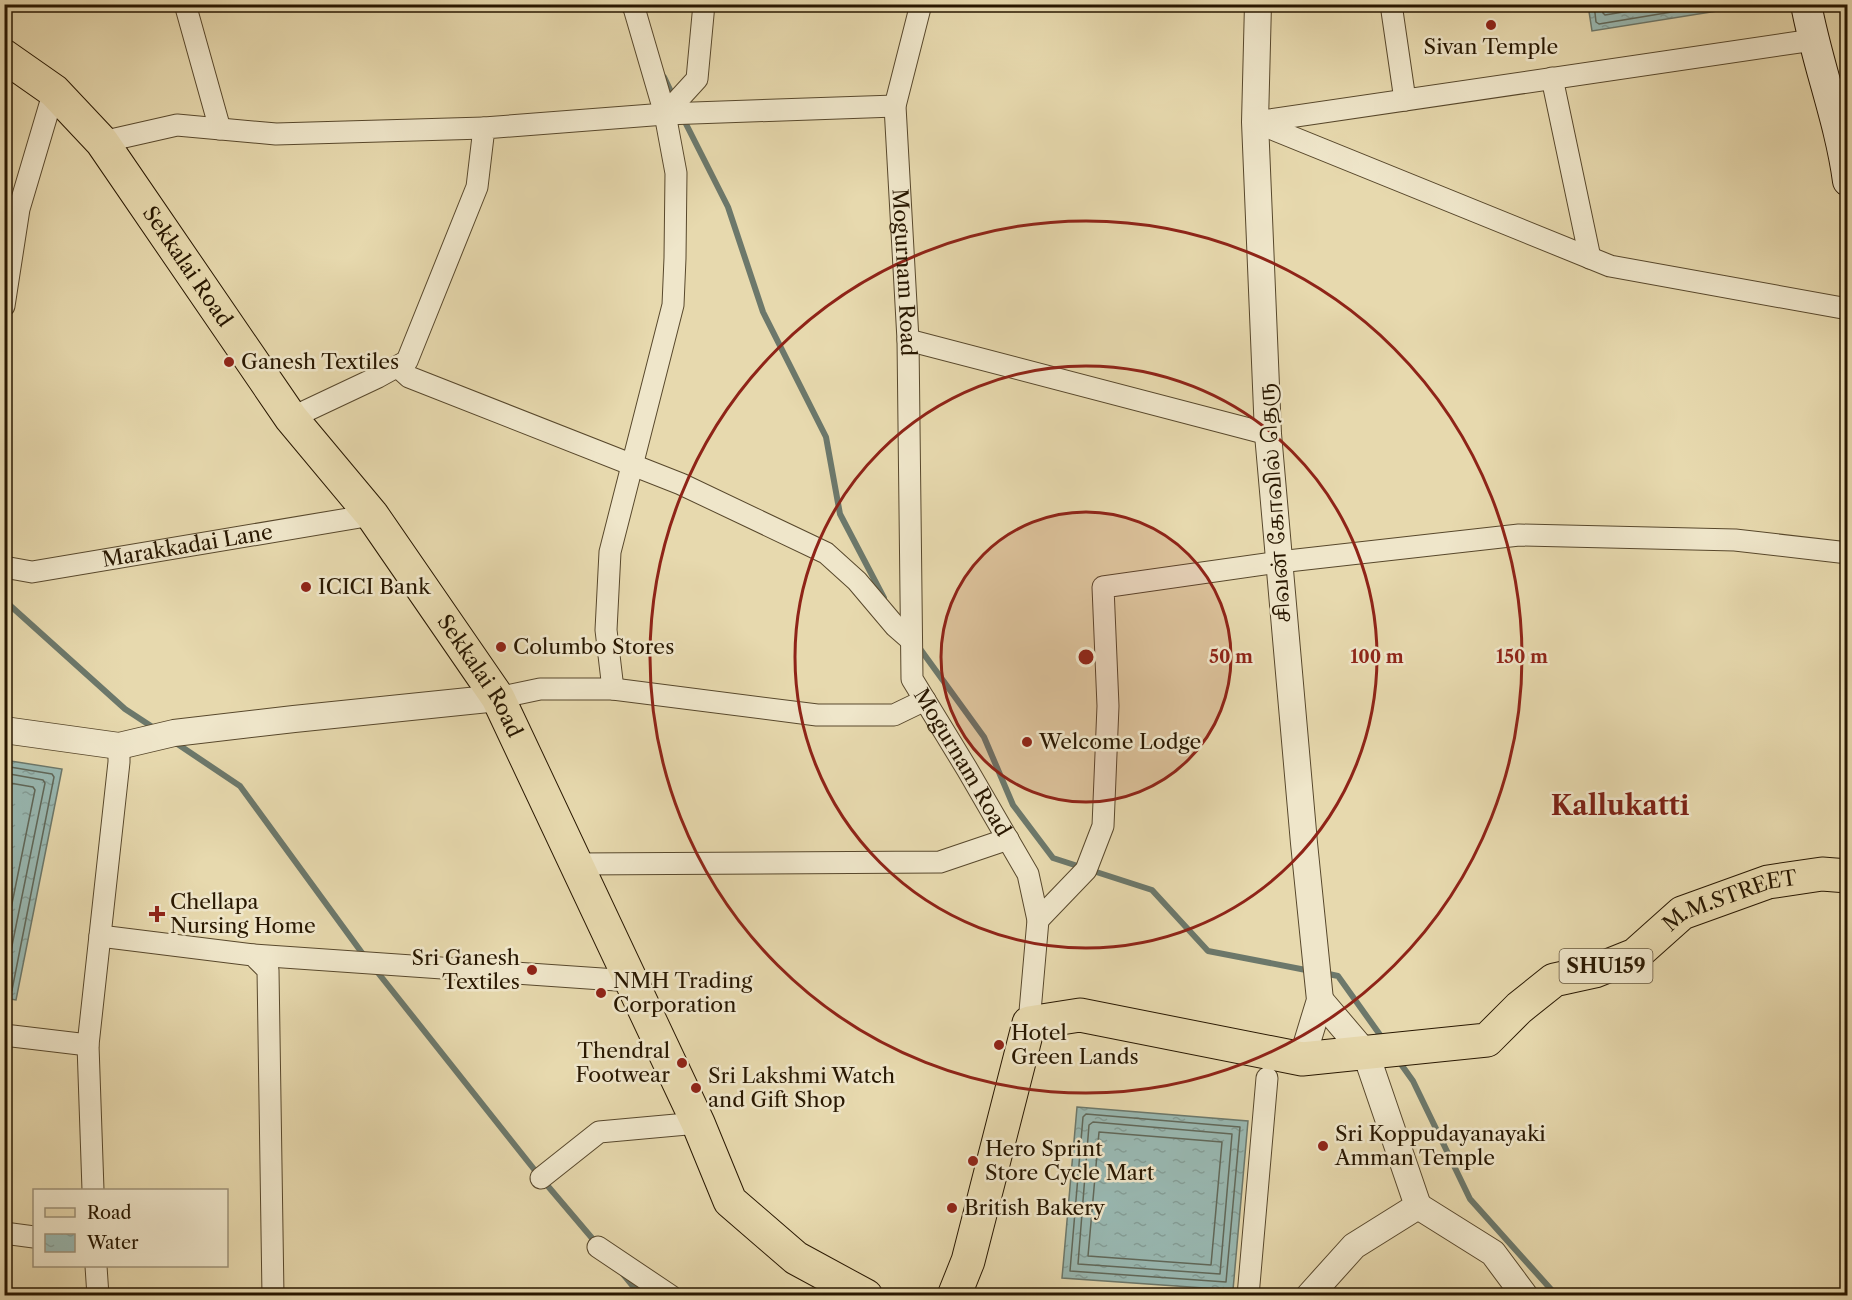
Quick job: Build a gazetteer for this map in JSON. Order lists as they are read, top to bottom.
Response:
{
  "streets": {
    "main road": [
      "Sekkalai Road",
      "Mogurnam Road",
      "M.M.STREET",
      "SHU159"
    ],
    "street": ["சிவன் கோவில் தெரு", "Marakkadai Lane"]
  },
  "crossings": [
    ["Sekkalai Road", "Marakkadai Lane"],
    ["Mogurnam Road", "SHU159"],
    ["M.M.STREET", "SHU159"]
  ],
  "districts": ["Kallukatti"],
  "places": {
    "other": [
      "Sivan Temple",
      "Ganesh Textiles",
      "ICICI Bank",
      "Columbo Stores",
      "Welcome Lodge",
      "Sri Ganesh Textiles",
      "NMH Trading Corporation",
      "Hotel Green Lands",
      "Thendral Footwear",
      "Sri Lakshmi Watch and Gift Shop",
      "Sri Koppudayanayaki Amman Temple",
      "Hero Sprint Store Cycle Mart",
      "British Bakery"
    ],
    "health": ["Chellapa Nursing Home"]
  },
  "legend": ["Road", "Water"],
  "rings": ["50 m", "100 m", "150 m"]
}
